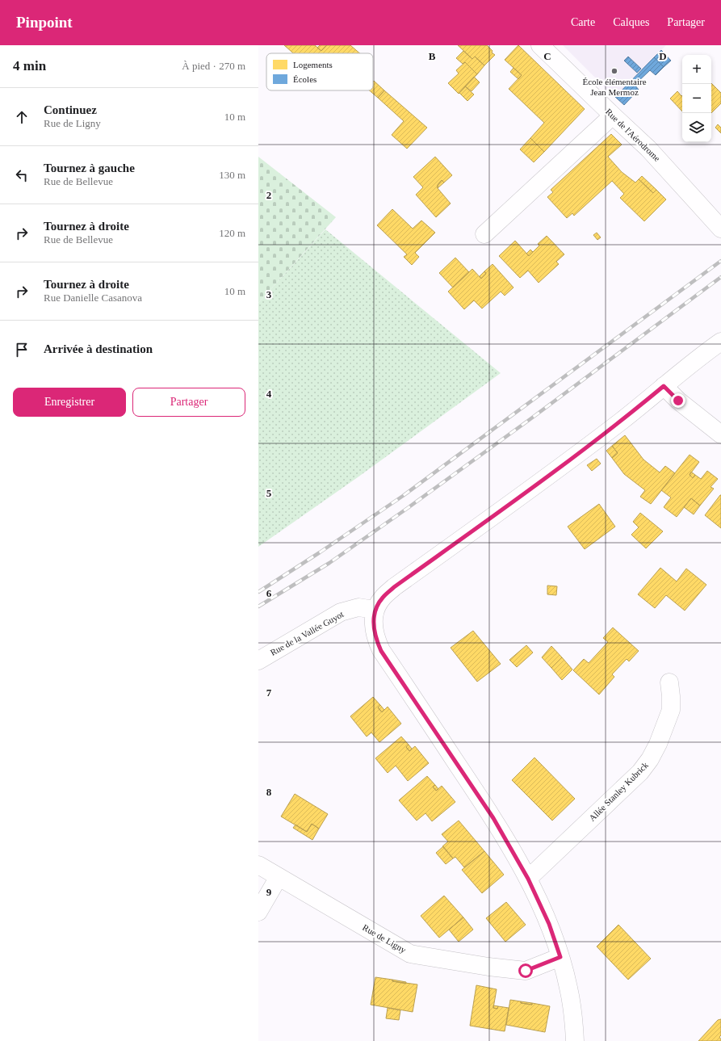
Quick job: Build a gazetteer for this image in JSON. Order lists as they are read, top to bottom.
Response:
{
  "streets": {
    "street": [
      "Rue de l'Aérodrome",
      "Rue de la Vallée Guyot",
      "Allée Stanley Kubrick",
      "Rue de Ligny"
    ]
  },
  "places": ["École élémentaire Jean Mermoz"],
  "legend": ["Logements", "Écoles"],
  "page": {
    "header": "Pinpoint",
    "nav": ["Carte", "Calques", "Partager"],
    "heading": ["4 min", "À pied · 270 m"],
    "map_buttons": ["+", "−"],
    "list": [
      ["Continuez", "Rue de Ligny", "10 m"],
      ["Tournez à gauche", "Rue de Bellevue", "130 m"],
      ["Tournez à droite", "Rue de Bellevue", "120 m"],
      ["Tournez à droite", "Rue Danielle Casanova", "10 m"],
      "Arrivée à destination"
    ],
    "buttons": ["Enregistrer", "Partager"]
  },
  "grid": {
    "columns": ["B", "C", "D"],
    "rows": [
      "2",
      "3",
      "4",
      "5",
      "6",
      "7",
      "8",
      "9"
    ]
  }
}
